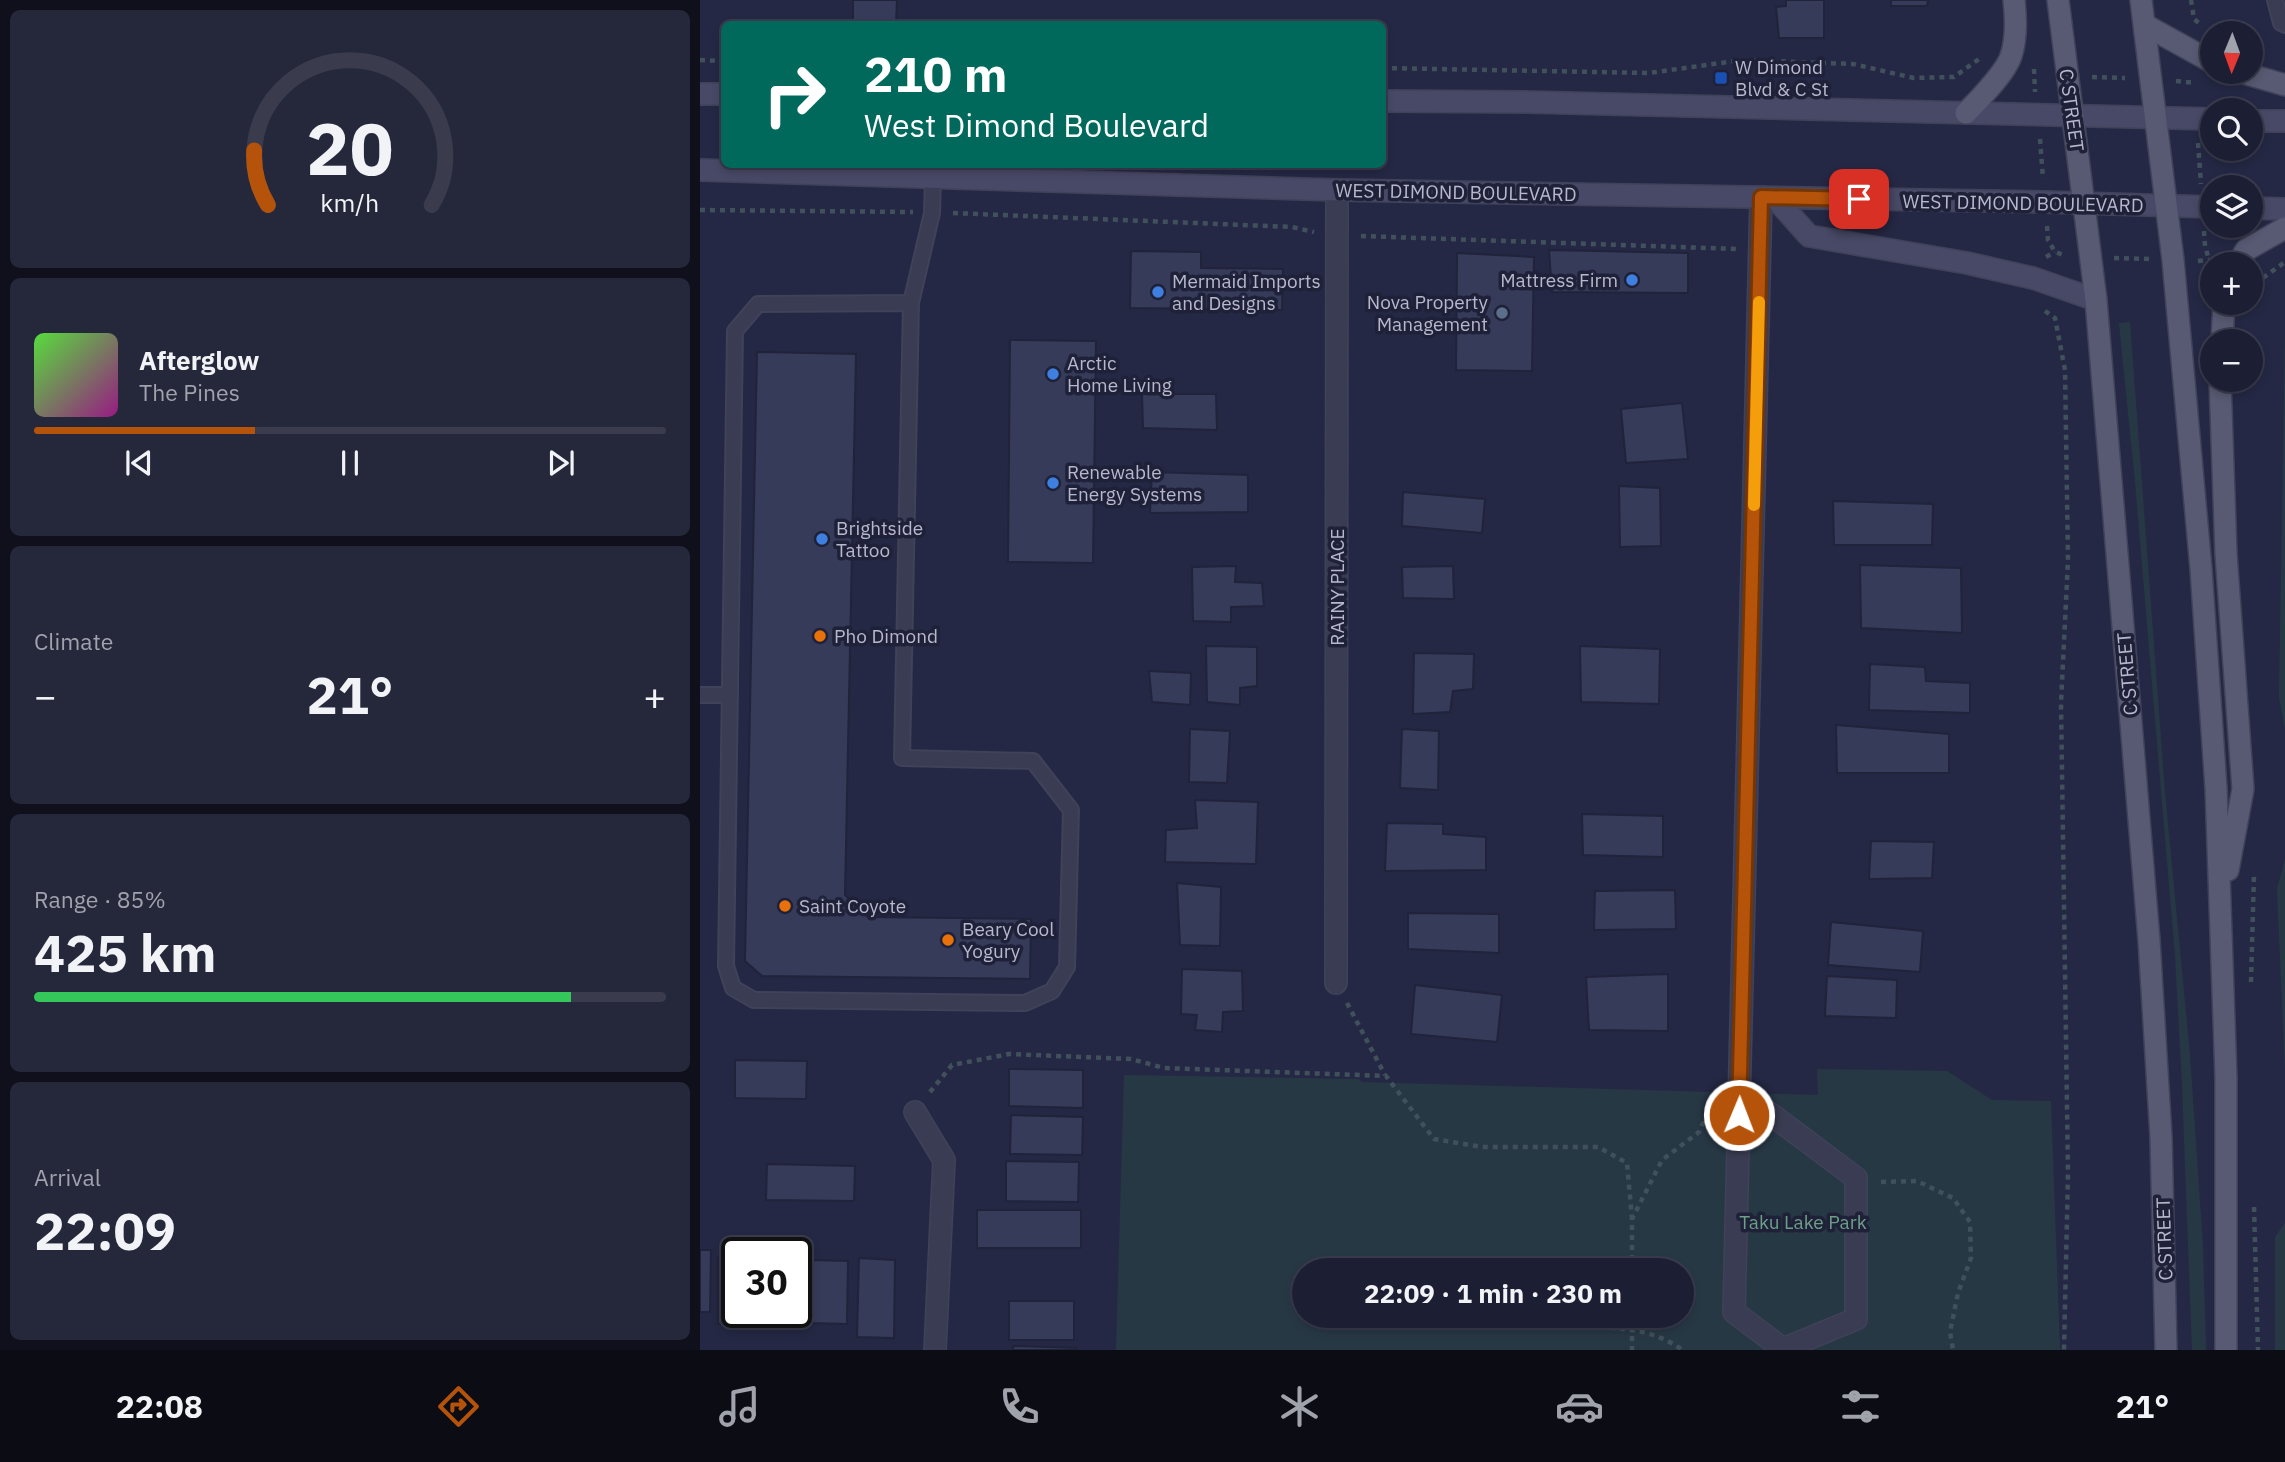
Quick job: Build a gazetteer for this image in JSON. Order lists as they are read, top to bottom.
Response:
{
  "streets": {
    "main road": ["C STREET", "WEST DIMOND BOULEVARD"],
    "street": ["RAINY PLACE"]
  },
  "crossings": [
    ["C STREET", "WEST DIMOND BOULEVARD"],
    ["WEST DIMOND BOULEVARD", "RAINY PLACE"]
  ],
  "parks": ["Taku Lake Park"],
  "places": {
    "transit": ["W Dimond Blvd & C St"],
    "other": [
      "Mattress Firm",
      "Mermaid Imports and Designs",
      "Nova Property Management",
      "Arctic Home Living",
      "Renewable Energy Systems",
      "Brightside Tattoo",
      "Pho Dimond",
      "Saint Coyote",
      "Beary Cool Yogury"
    ]
  },
  "north": "bottom",
  "page": {
    "map_buttons": ["+", "−"],
    "turn": ["210 m", "West Dimond Boulevard"],
    "song": ["Afterglow", "The Pines"],
    "tile": [
      "Climate",
      ["Range · 85%", "425 km"],
      ["Arrival", "22:09"]
    ],
    "heat": ["−", "21°", "+"],
    "limit": "30",
    "trip": "22:09 · 1 min · 230 m",
    "tabs": ["22:08", "21°"],
    "gauge": ["20", "km/h"]
  }
}
